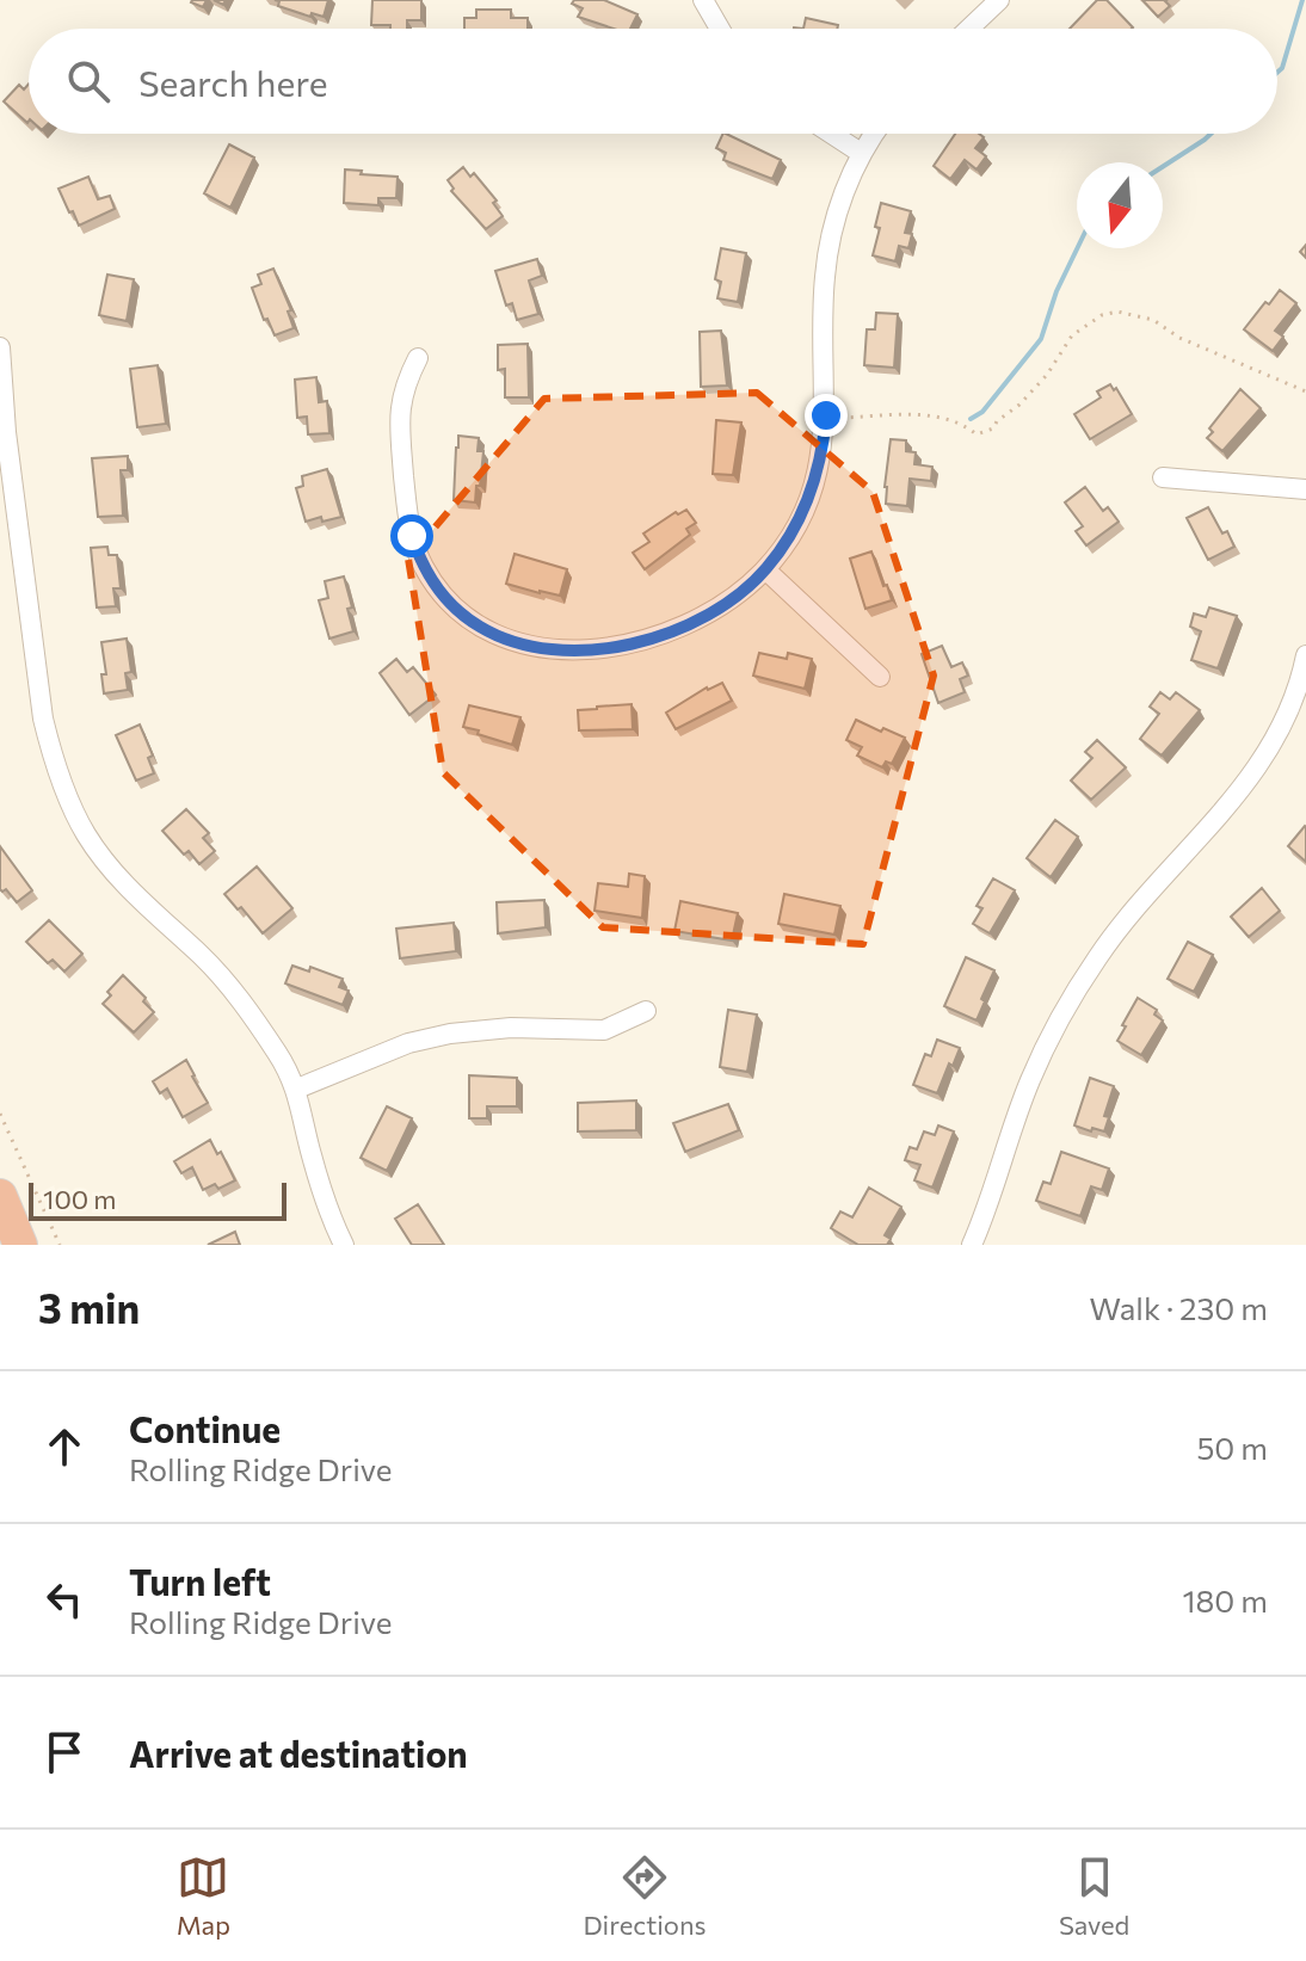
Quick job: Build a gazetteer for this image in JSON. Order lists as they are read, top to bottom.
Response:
{
  "scale_bar": "100 m",
  "north": "bottom",
  "page": {
    "search": "Search here",
    "scale": "100 m",
    "heading": ["3 min", "Walk · 230 m"],
    "list": [
      ["Continue", "Rolling Ridge Drive", "50 m"],
      ["Turn left", "Rolling Ridge Drive", "180 m"],
      "Arrive at destination"
    ],
    "nav": ["Map", "Directions", "Saved"]
  }
}
